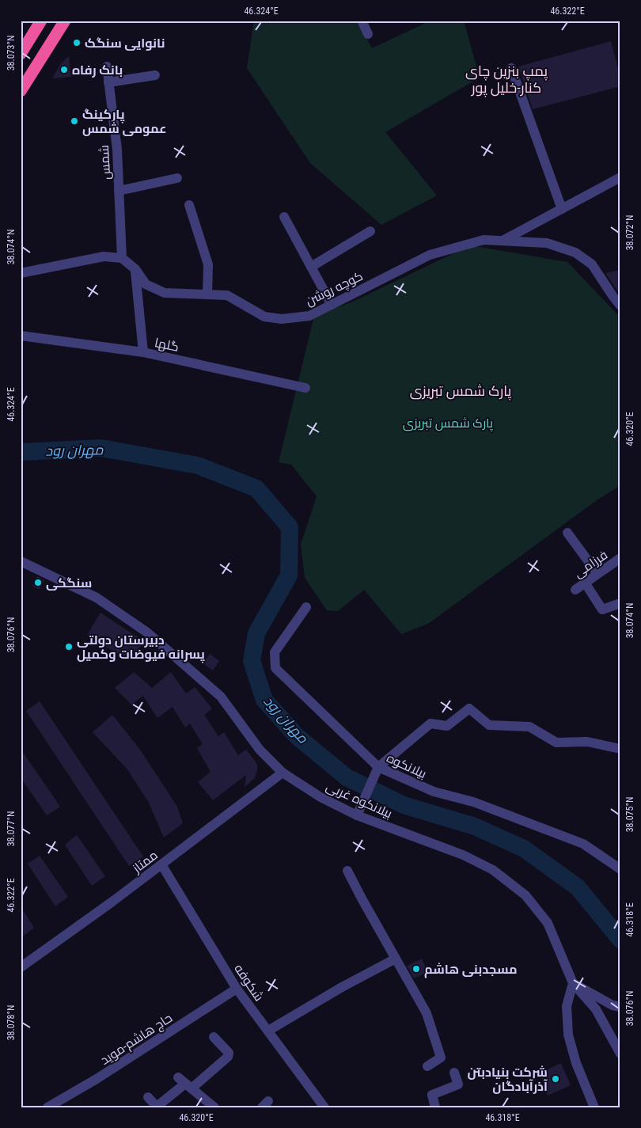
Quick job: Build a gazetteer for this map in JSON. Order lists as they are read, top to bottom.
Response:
{
  "streets": {
    "street": [
      "شمس",
      "کوچه روشن",
      "گلها",
      "فرزامی",
      "بیلانکوه",
      "بیلانکوه غربی",
      "ممتاز",
      "شکوفه",
      "حاج هاشم-موید"
    ]
  },
  "crossings": [
    ["شمس", "کوچه روشن"],
    ["بیلانکوه غربی", "ممتاز"],
    ["ممتاز", "شکوفه"],
    ["شکوفه", "حاج هاشم-موید"]
  ],
  "districts": ["پمپ بنزین چای کنار-خلیل پور", "پارک شمس تبریزی"],
  "water": ["مهران رود"],
  "parks": ["پارک شمس تبریزی"],
  "places": [
    "نانوایی سنگک",
    "بانک رفاه",
    "پارکینگ عمومی شمس",
    "سنگکی",
    "دبیرستان دولتی پسرانه فیوضات وکمیل",
    "مسجدبنی هاشم",
    "شرکت بنیادبتن آذرآبادگان"
  ],
  "coordinates": [
    "46.324°E",
    "46.322°E",
    "38.073°N",
    "38.072°N",
    "38.074°N",
    "46.320°E",
    "38.076°N",
    "38.075°N",
    "38.077°N",
    "46.318°E",
    "38.078°N"
  ]
}
